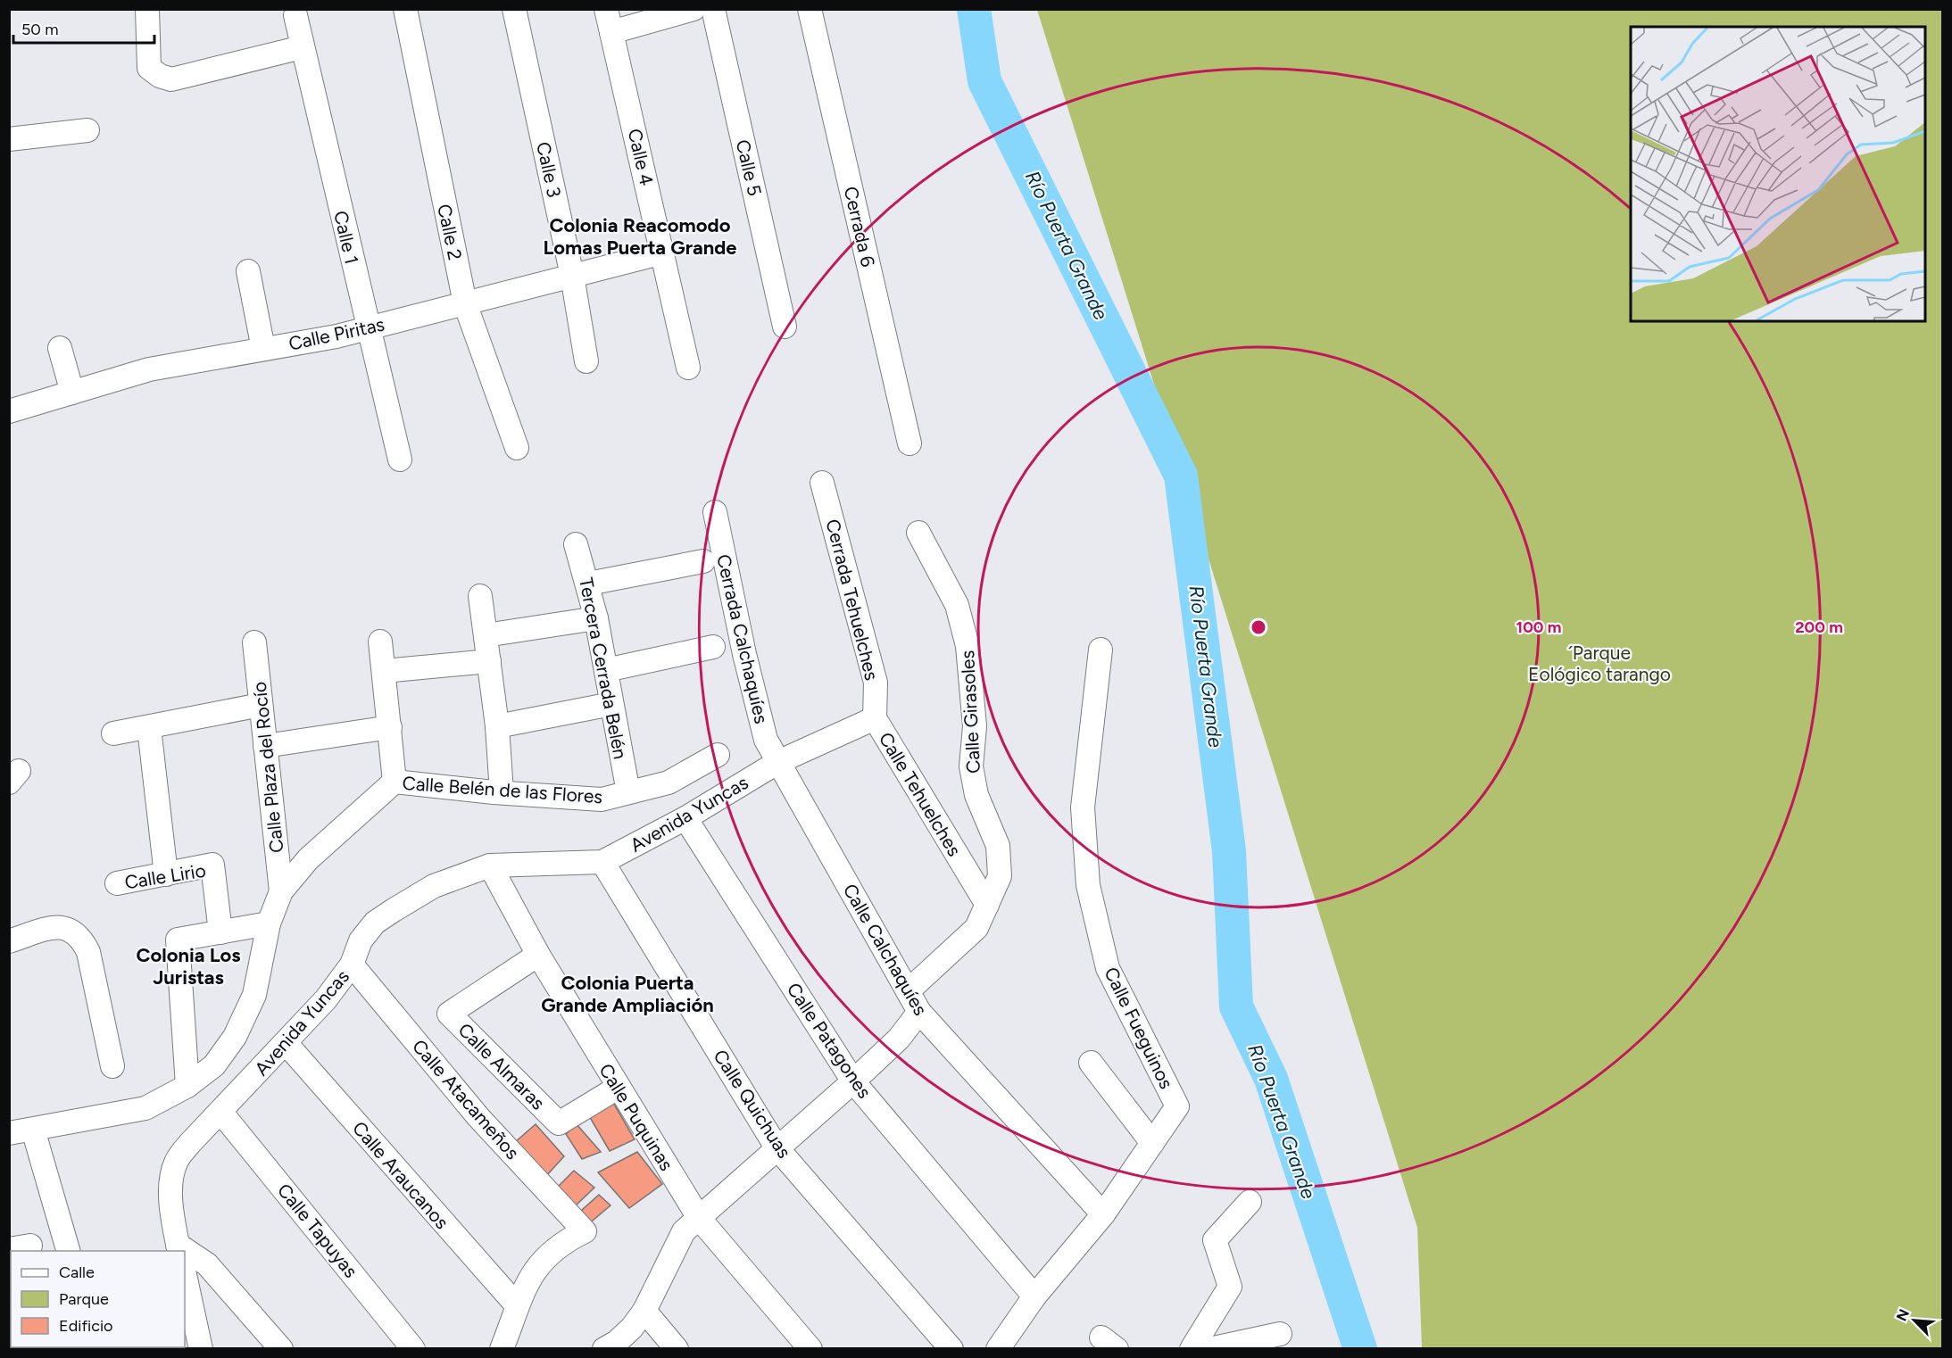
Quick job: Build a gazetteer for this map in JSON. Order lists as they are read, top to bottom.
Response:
{
  "streets": {
    "street": [
      "Calle 4",
      "Calle 5",
      "Calle 3",
      "Cerrada 6",
      "Calle 2",
      "Calle 1",
      "Calle Piritas",
      "Cerrada Tehuelches",
      "Cerrada Calchaquíes",
      "Tercera Cerrada Belén",
      "Calle Girasoles",
      "Calle Plaza del Rocío",
      "Calle Belén de las Flores",
      "Calle Tehuelches",
      "Avenida Yuncas",
      "Calle Lirio",
      "Calle Calchaquíes",
      "Calle Fueguinos",
      "Calle Patagones",
      "Calle Almaras",
      "Calle Atacameños",
      "Calle Quichuas",
      "Calle Puquinas",
      "Calle Araucanos",
      "Calle Tapuyas"
    ]
  },
  "crossings": [
    ["Calle 4", "Calle Piritas"],
    ["Calle 3", "Calle Piritas"],
    ["Calle 2", "Calle Piritas"],
    ["Calle 1", "Calle Piritas"],
    ["Cerrada Tehuelches", "Calle Tehuelches"],
    ["Cerrada Calchaquíes", "Calle Tehuelches"],
    ["Cerrada Calchaquíes", "Avenida Yuncas"],
    ["Cerrada Calchaquíes", "Calle Calchaquíes"],
    ["Tercera Cerrada Belén", "Calle Belén de las Flores"],
    ["Calle Girasoles", "Calle Tehuelches"],
    ["Calle Girasoles", "Calle Calchaquíes"],
    ["Calle Plaza del Rocío", "Calle Belén de las Flores"],
    ["Calle Tehuelches", "Avenida Yuncas"],
    ["Calle Tehuelches", "Calle Calchaquíes"],
    ["Avenida Yuncas", "Calle Calchaquíes"],
    ["Avenida Yuncas", "Calle Patagones"],
    ["Avenida Yuncas", "Calle Atacameños"],
    ["Avenida Yuncas", "Calle Quichuas"],
    ["Avenida Yuncas", "Calle Puquinas"],
    ["Avenida Yuncas", "Calle Araucanos"],
    ["Avenida Yuncas", "Calle Tapuyas"],
    ["Calle Calchaquíes", "Calle Fueguinos"],
    ["Calle Fueguinos", "Calle Patagones"],
    ["Calle Almaras", "Calle Puquinas"],
    ["Calle Atacameños", "Calle Araucanos"]
  ],
  "districts": ["Colonia Reacomodo Lomas Puerta Grande", "Colonia Los Juristas", "Colonia Puerta Grande Ampliación"],
  "water": ["Río Puerta Grande"],
  "parks": ["´Parque Eológico tarango"],
  "legend": ["Calle", "Parque", "Edificio"],
  "scale_bar": "50 m",
  "north": "top left",
  "rings": ["100 m", "200 m"]
}
